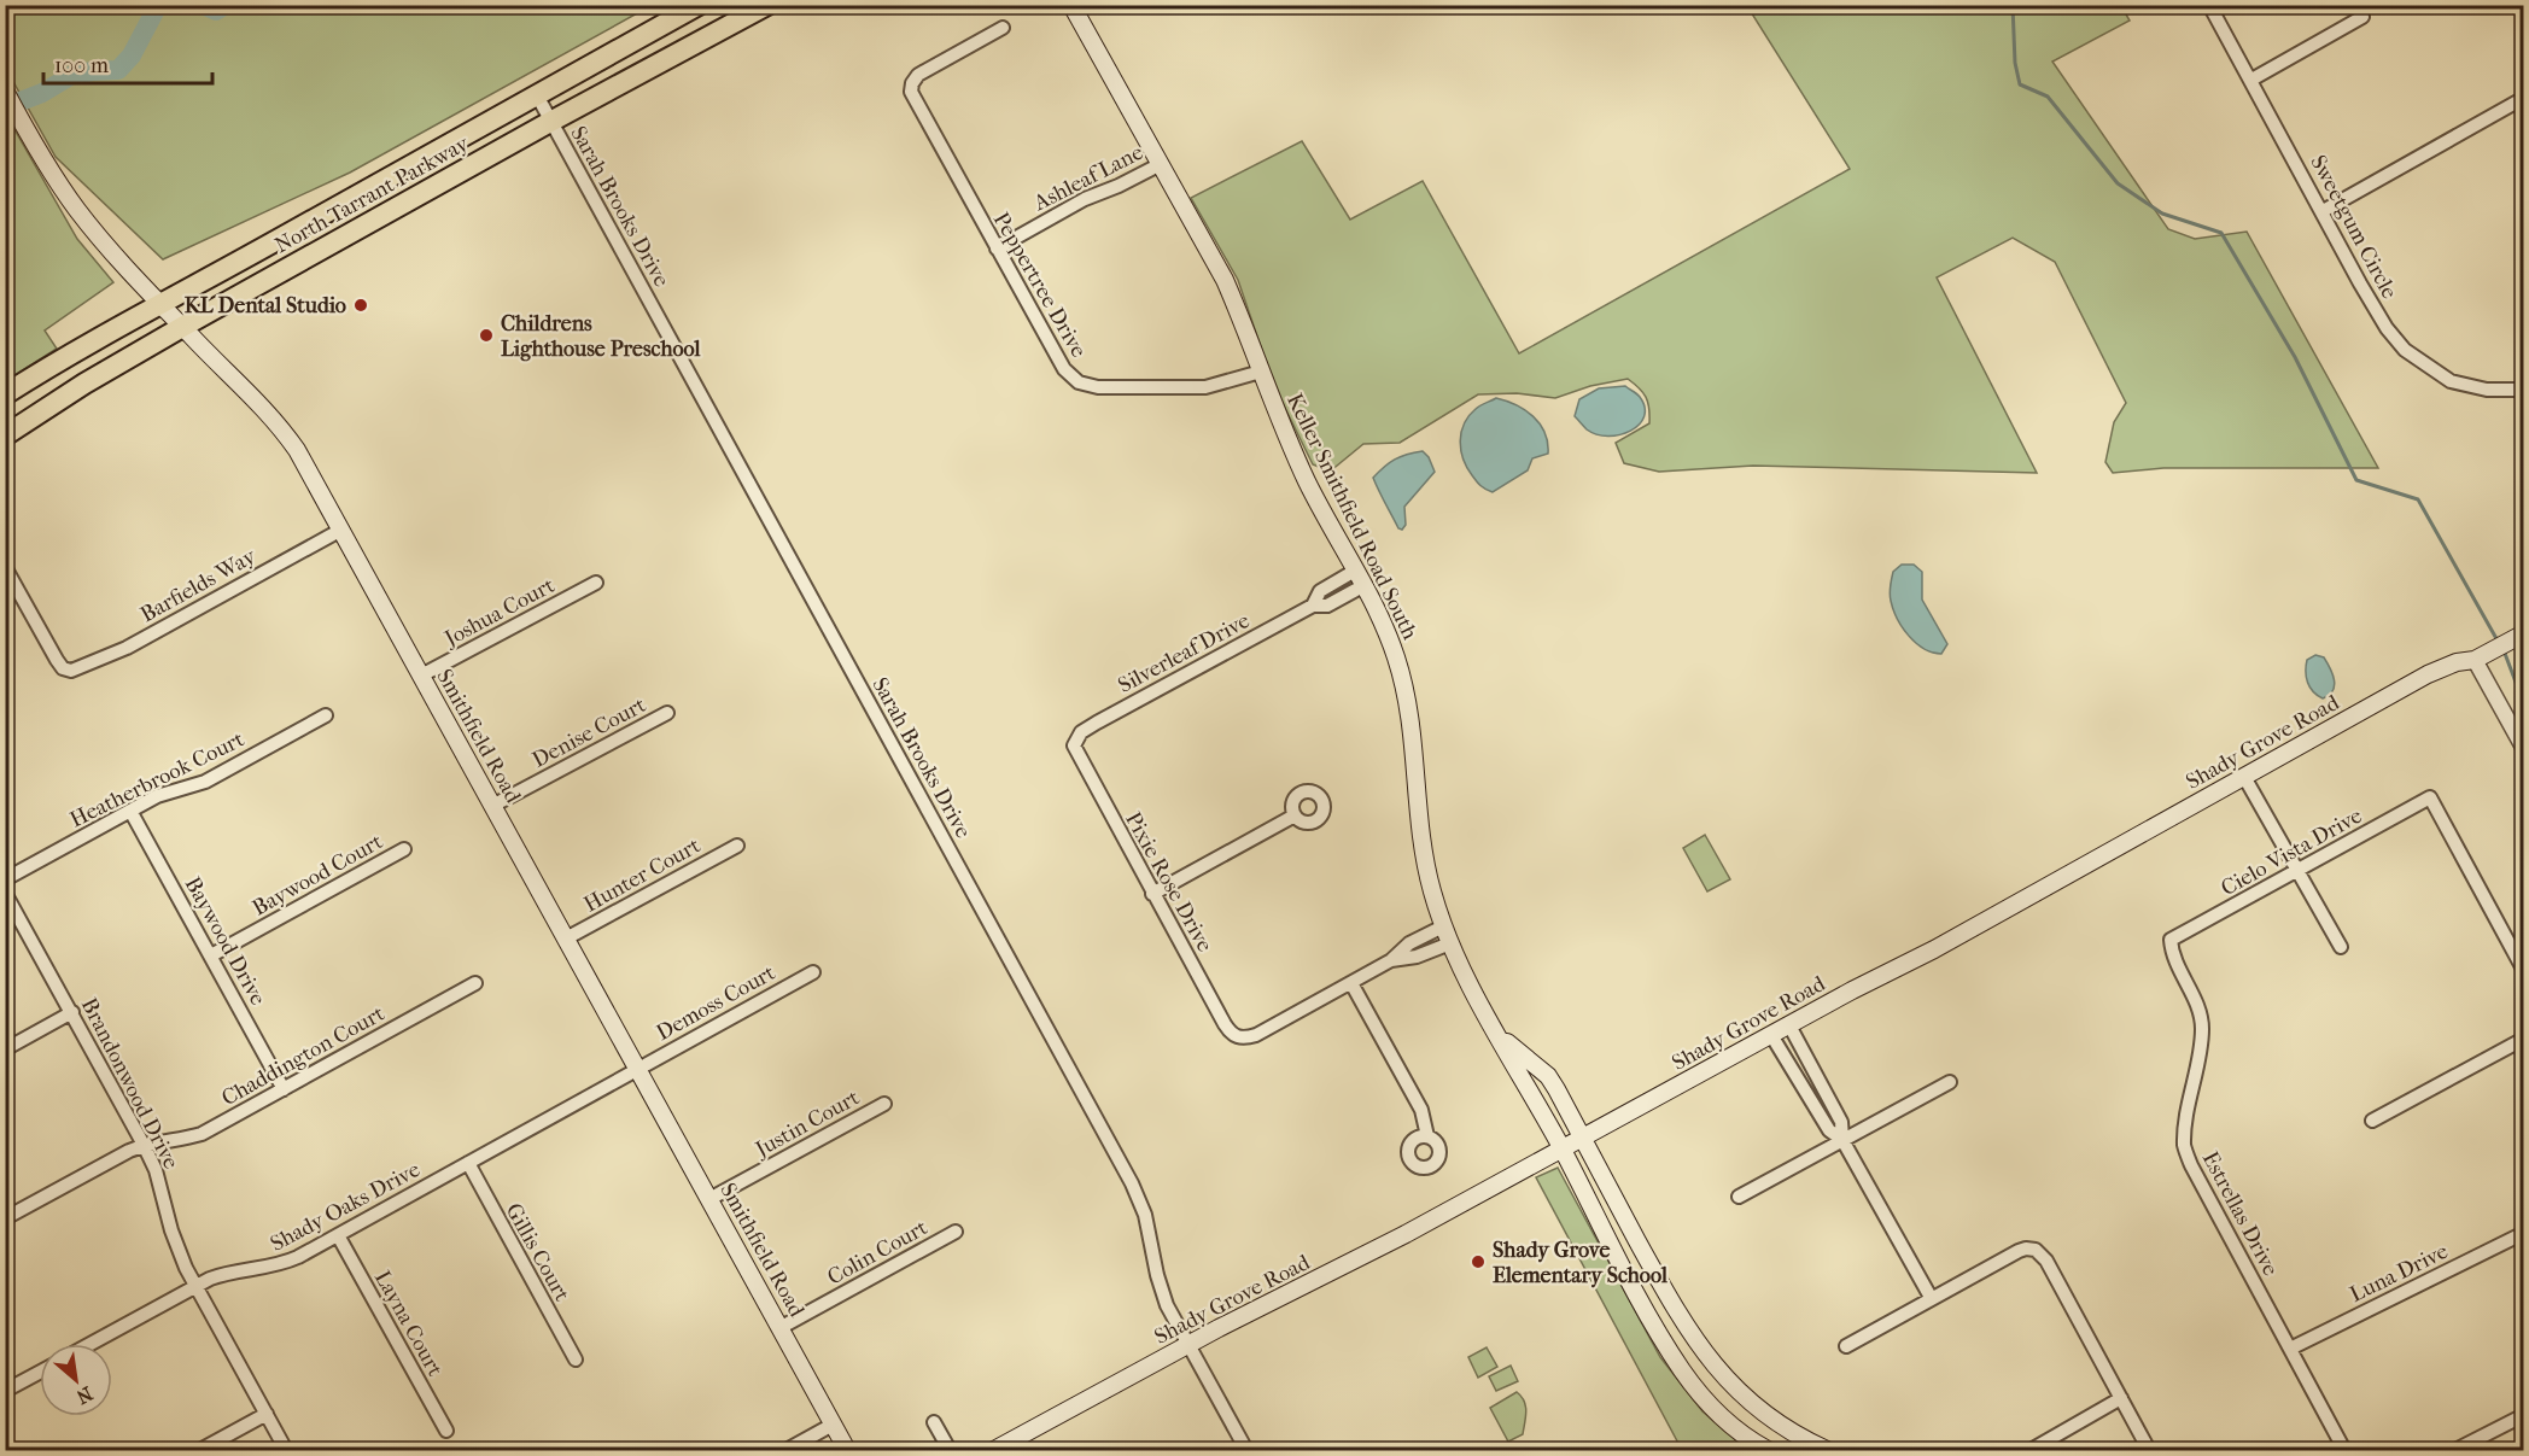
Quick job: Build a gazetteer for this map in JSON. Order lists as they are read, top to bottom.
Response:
{
  "streets": {
    "main road": [
      "North Tarrant Parkway",
      "Keller Smithfield Road South",
      "Smithfield Road",
      "Shady Grove Road"
    ],
    "street": [
      "Ashleaf Lane",
      "Sarah Brooks Drive",
      "Sweetgum Circle",
      "Peppertree Drive",
      "Barfields Way",
      "Joshua Court",
      "Silverleaf Drive",
      "Denise Court",
      "Heatherbrook Court",
      "Cielo Vista Drive",
      "Baywood Court",
      "Hunter Court",
      "Pixie Rose Drive",
      "Baywood Drive",
      "Demoss Court",
      "Chaddington Court",
      "Brandonwood Drive",
      "Justin Court",
      "Shady Oaks Drive",
      "Estrellas Drive",
      "Gillis Court",
      "Colin Court",
      "Luna Drive",
      "Layna Court"
    ]
  },
  "crossings": [
    ["Ashleaf Lane", "Peppertree Drive"],
    ["Ashleaf Lane", "Keller Smithfield Road South"],
    ["North Tarrant Parkway", "Sarah Brooks Drive"],
    ["North Tarrant Parkway", "Smithfield Road"],
    ["Sarah Brooks Drive", "Shady Grove Road"],
    ["Peppertree Drive", "Keller Smithfield Road South"],
    ["Keller Smithfield Road South", "Silverleaf Drive"],
    ["Keller Smithfield Road South", "Shady Grove Road"],
    ["Barfields Way", "Smithfield Road"],
    ["Joshua Court", "Smithfield Road"],
    ["Silverleaf Drive", "Pixie Rose Drive"],
    ["Denise Court", "Smithfield Road"],
    ["Smithfield Road", "Hunter Court"],
    ["Smithfield Road", "Demoss Court"],
    ["Smithfield Road", "Justin Court"],
    ["Smithfield Road", "Shady Oaks Drive"],
    ["Smithfield Road", "Colin Court"],
    ["Heatherbrook Court", "Baywood Drive"],
    ["Cielo Vista Drive", "Estrellas Drive"],
    ["Baywood Court", "Baywood Drive"],
    ["Baywood Drive", "Chaddington Court"],
    ["Demoss Court", "Shady Oaks Drive"],
    ["Chaddington Court", "Brandonwood Drive"],
    ["Brandonwood Drive", "Shady Oaks Drive"],
    ["Shady Oaks Drive", "Gillis Court"],
    ["Shady Oaks Drive", "Layna Court"],
    ["Estrellas Drive", "Luna Drive"]
  ],
  "places": ["KL Dental Studio", "Childrens Lighthouse Preschool", "Shady Grove Elementary School"],
  "scale_bar": "100 m",
  "north": "bottom right"
}
